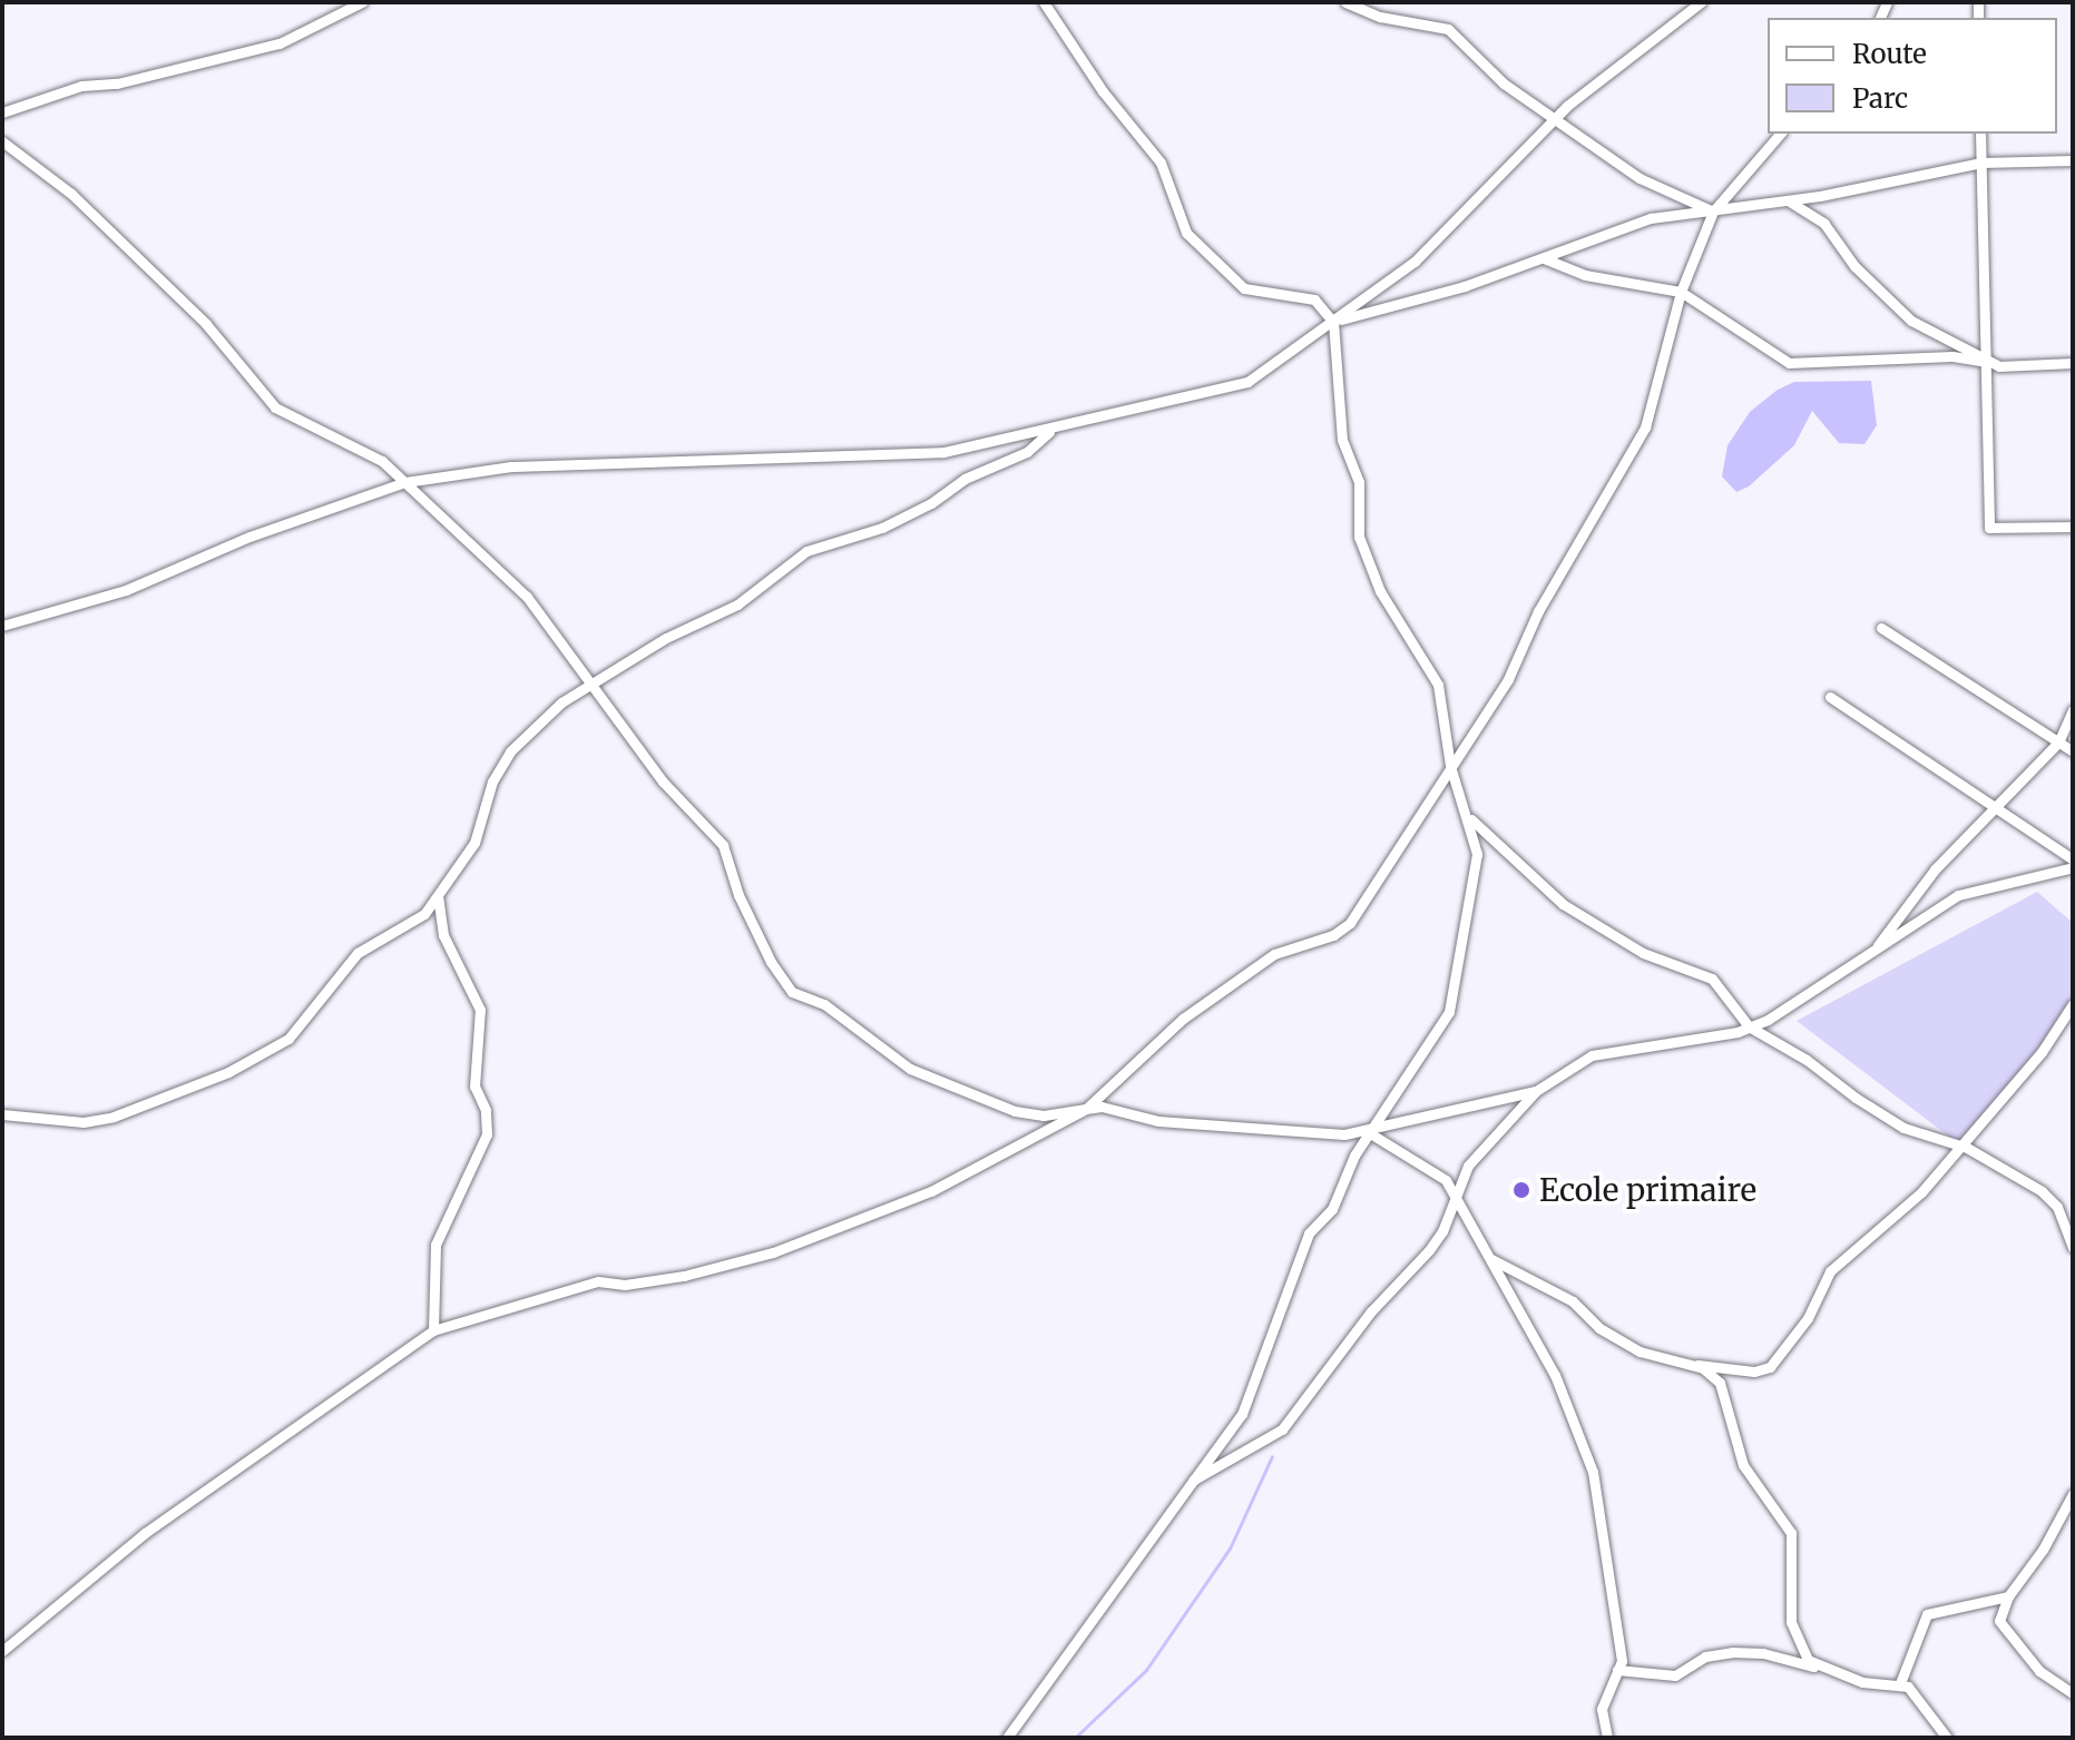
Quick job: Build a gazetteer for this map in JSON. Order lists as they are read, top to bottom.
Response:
{
  "places": ["Ecole primaire"],
  "legend": ["Route", "Parc"]
}
